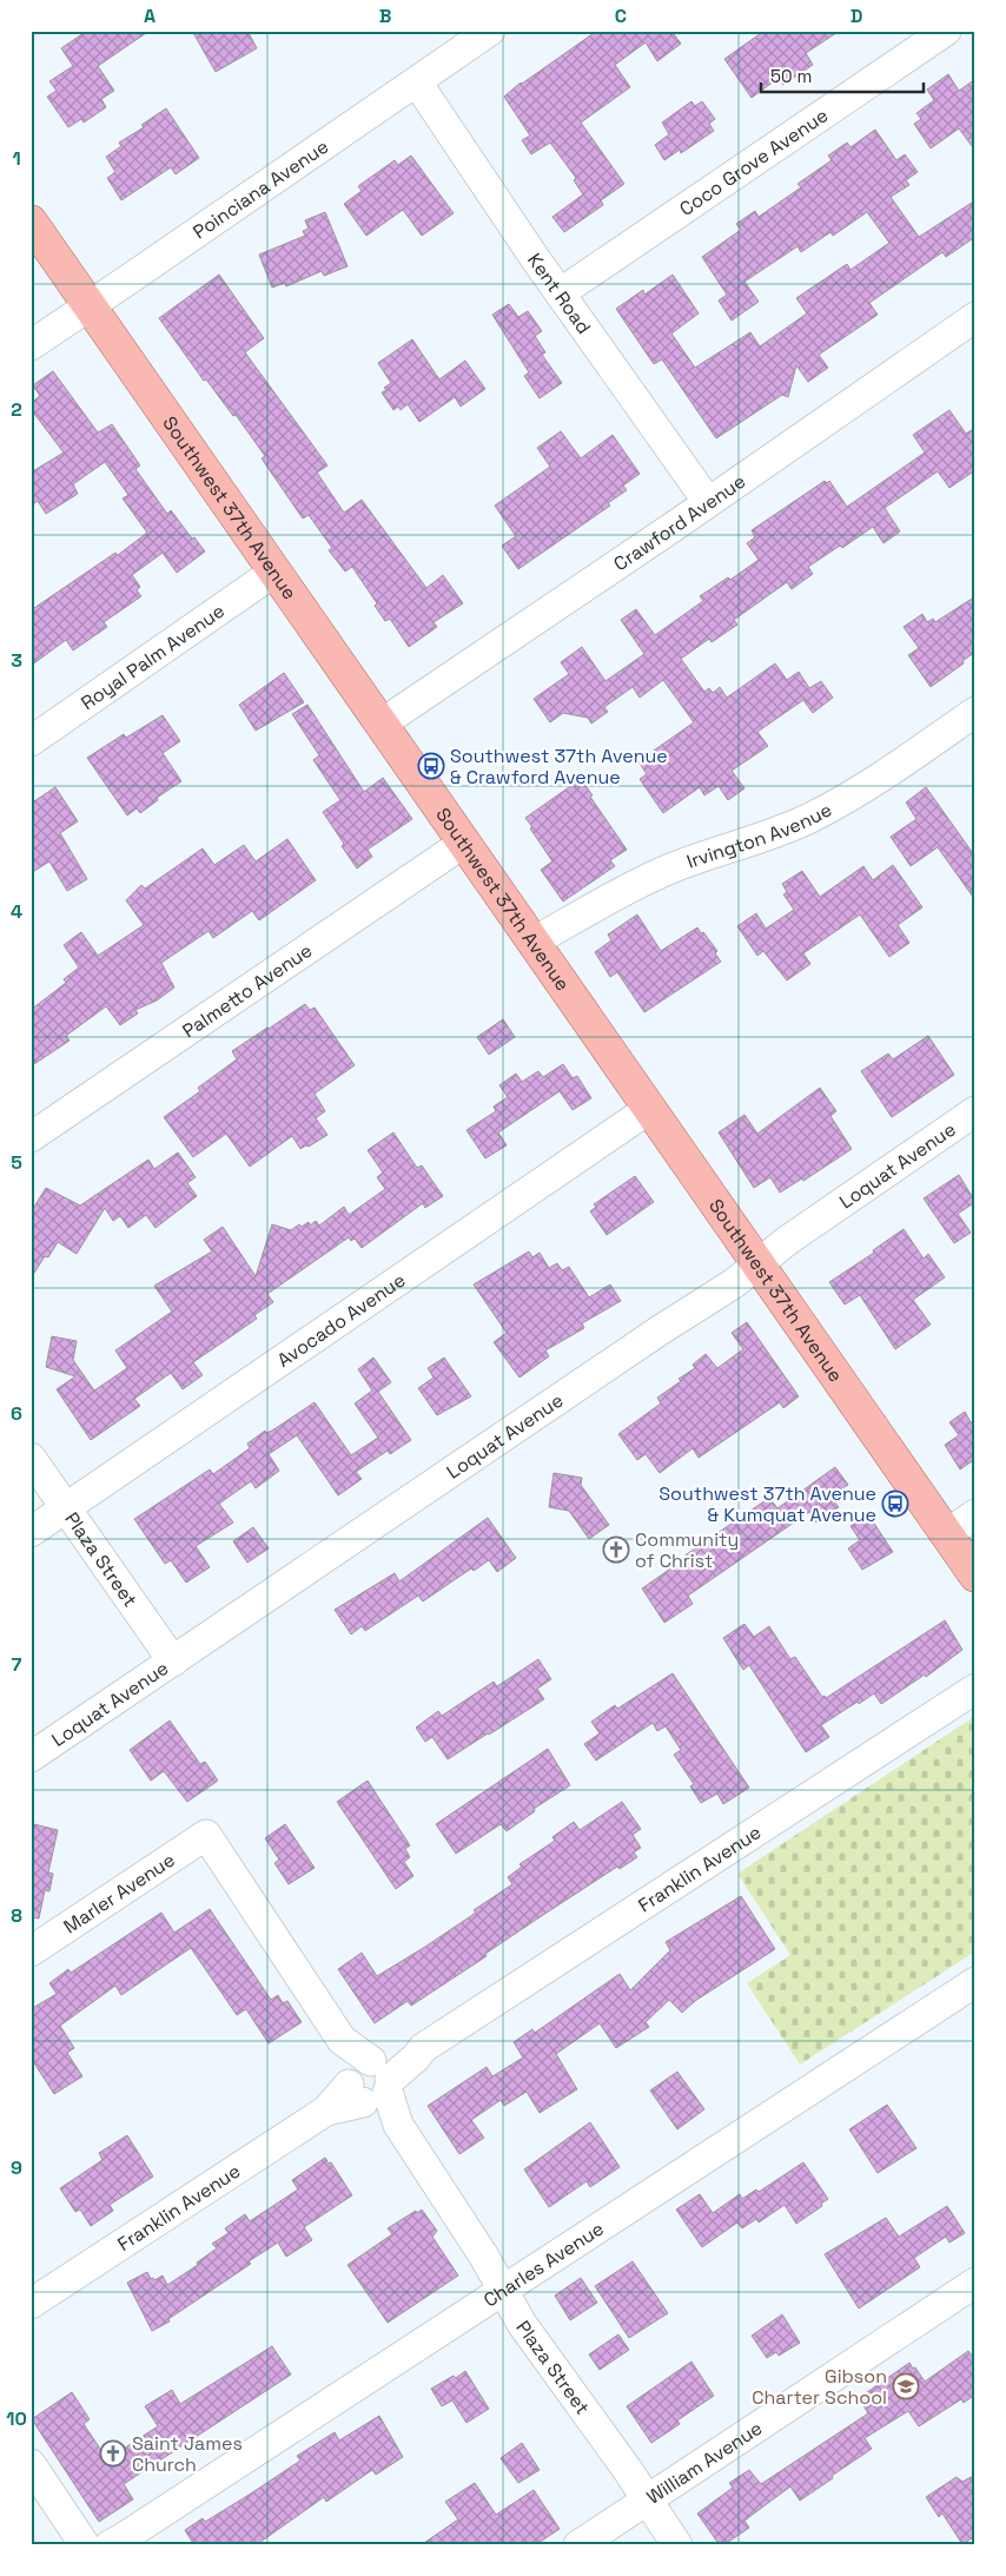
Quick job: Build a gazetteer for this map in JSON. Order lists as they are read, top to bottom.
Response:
{
  "streets": {
    "main road": ["Southwest 37th Avenue"],
    "street": [
      "Coco Grove Avenue",
      "Poinciana Avenue",
      "Kent Road",
      "Crawford Avenue",
      "Royal Palm Avenue",
      "Irvington Avenue",
      "Palmetto Avenue",
      "Loquat Avenue",
      "Avocado Avenue",
      "Plaza Street",
      "Franklin Avenue",
      "Marler Avenue",
      "Charles Avenue",
      "William Avenue"
    ]
  },
  "crossings": [
    ["Coco Grove Avenue", "Kent Road"],
    ["Poinciana Avenue", "Kent Road"],
    ["Poinciana Avenue", "Southwest 37th Avenue"],
    ["Kent Road", "Crawford Avenue"],
    ["Southwest 37th Avenue", "Crawford Avenue"],
    ["Southwest 37th Avenue", "Royal Palm Avenue"],
    ["Southwest 37th Avenue", "Irvington Avenue"],
    ["Southwest 37th Avenue", "Palmetto Avenue"],
    ["Southwest 37th Avenue", "Loquat Avenue"],
    ["Southwest 37th Avenue", "Avocado Avenue"],
    ["Loquat Avenue", "Plaza Street"],
    ["Avocado Avenue", "Plaza Street"],
    ["Plaza Street", "Franklin Avenue"],
    ["Plaza Street", "Marler Avenue"],
    ["Plaza Street", "Charles Avenue"],
    ["Plaza Street", "William Avenue"],
    ["Franklin Avenue", "Marler Avenue"]
  ],
  "places": {
    "bus stop": ["Southwest 37th Avenue & Crawford Avenue", "Southwest 37th Avenue & Kumquat Avenue"],
    "church": ["Community of Christ", "Saint James Church"],
    "school or university": ["Gibson Charter School"]
  },
  "scale_bar": "50 m",
  "grid": {
    "columns": [
      "A",
      "B",
      "C",
      "D"
    ],
    "rows": [
      "1",
      "2",
      "3",
      "4",
      "5",
      "6",
      "7",
      "8",
      "9",
      "10"
    ]
  }
}
